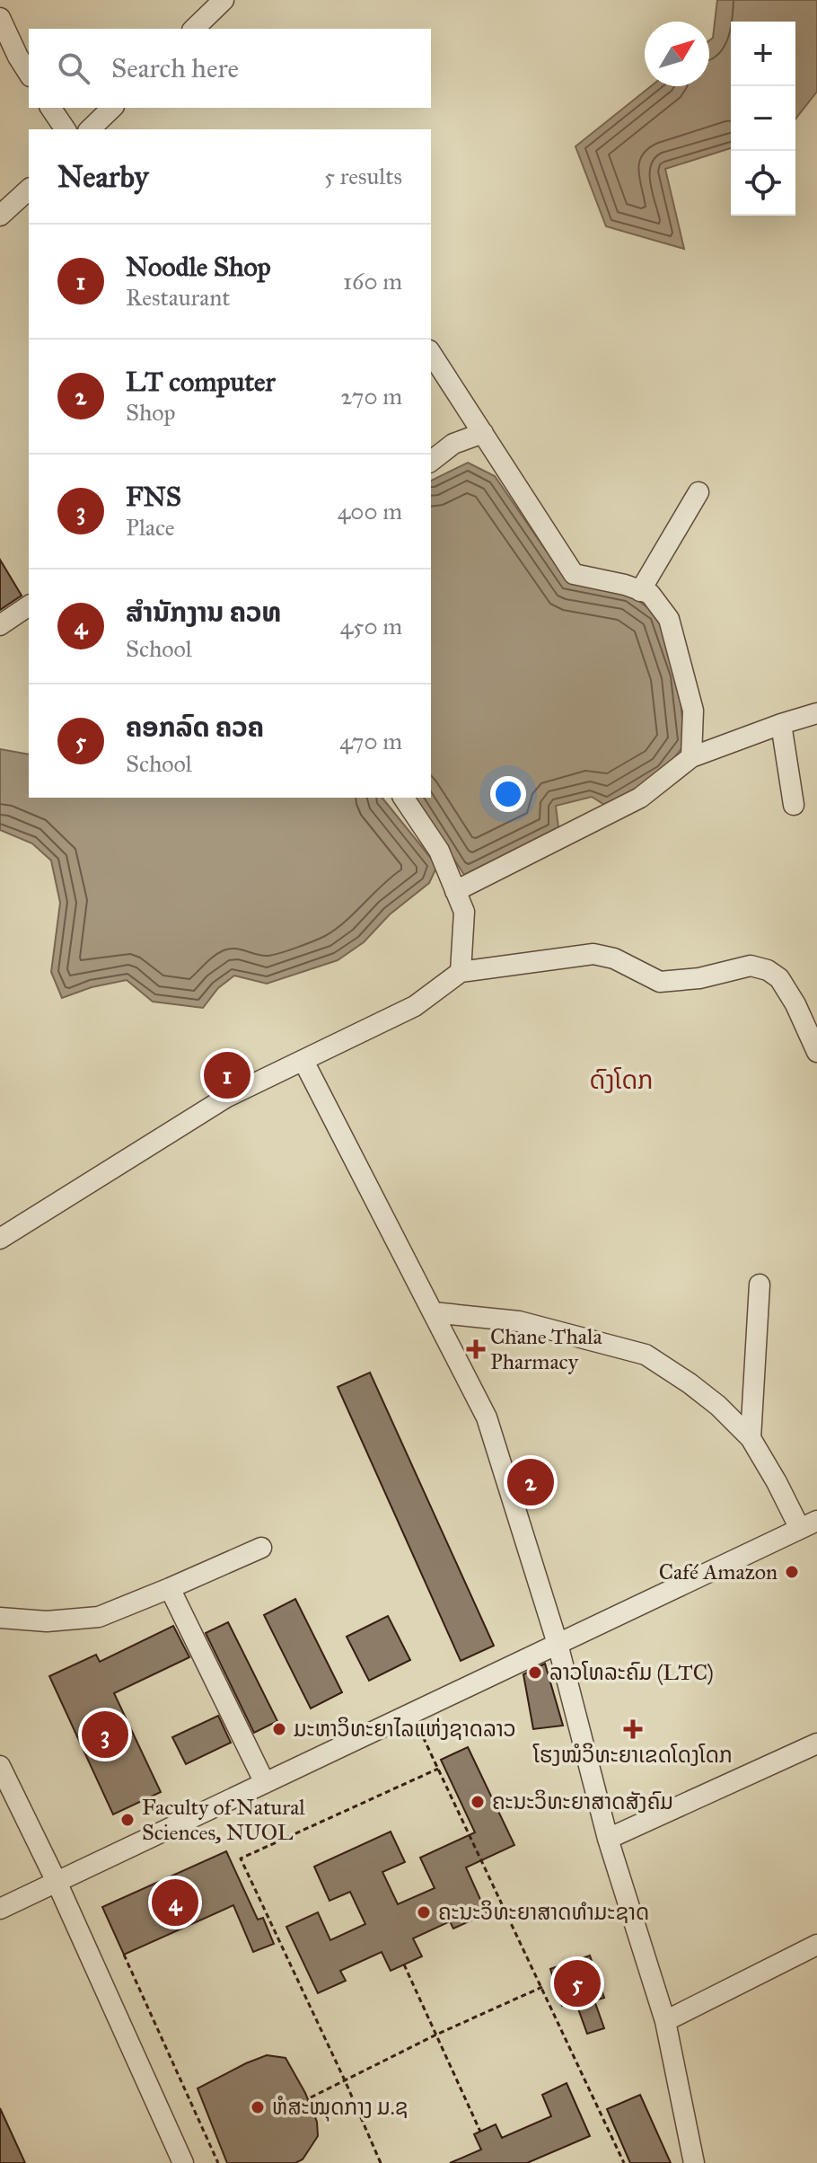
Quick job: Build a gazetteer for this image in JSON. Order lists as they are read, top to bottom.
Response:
{
  "districts": ["ດົງໂດກ"],
  "places": {
    "health": ["Chane Thala Pharmacy", "ໂຮງໝໍວິທະຍາເຂດໂດງໂດກ"],
    "other": [
      "Café Amazon",
      "ລາວໂທລະຄົມ (LTC)",
      "ມະຫາວິທະຍາໄລແຫ່ງຊາດລາວ",
      "ຄະນະວິທະຍາສາດສັງຄົມ",
      "Faculty of Natural Sciences, NUOL",
      "ຄະນະວິທະຍາສາດທຳມະຊາດ",
      "ຫໍສະໝຸດກາງ ມ.ຊ"
    ]
  },
  "north": "top right",
  "page": {
    "map_buttons": ["+", "−"],
    "search": "Search here",
    "heading": ["Nearby", "5 results"],
    "list": [
      {
        "mark": "1",
        "name": "Noodle Shop",
        "note": "Restaurant",
        "value": "160 m"
      },
      {
        "mark": "2",
        "name": "LT computer",
        "note": "Shop",
        "value": "270 m"
      },
      {
        "mark": "3",
        "name": "FNS",
        "note": "Place",
        "value": "400 m"
      },
      {
        "mark": "4",
        "name": "ສຳນັກງານ ຄວທ",
        "note": "School",
        "value": "450 m"
      },
      {
        "mark": "5",
        "name": "ຄອກລົດ ຄວຄ",
        "note": "School",
        "value": "470 m"
      }
    ],
    "pins": [
      "1",
      "2",
      "3",
      "4",
      "5"
    ]
  }
}
